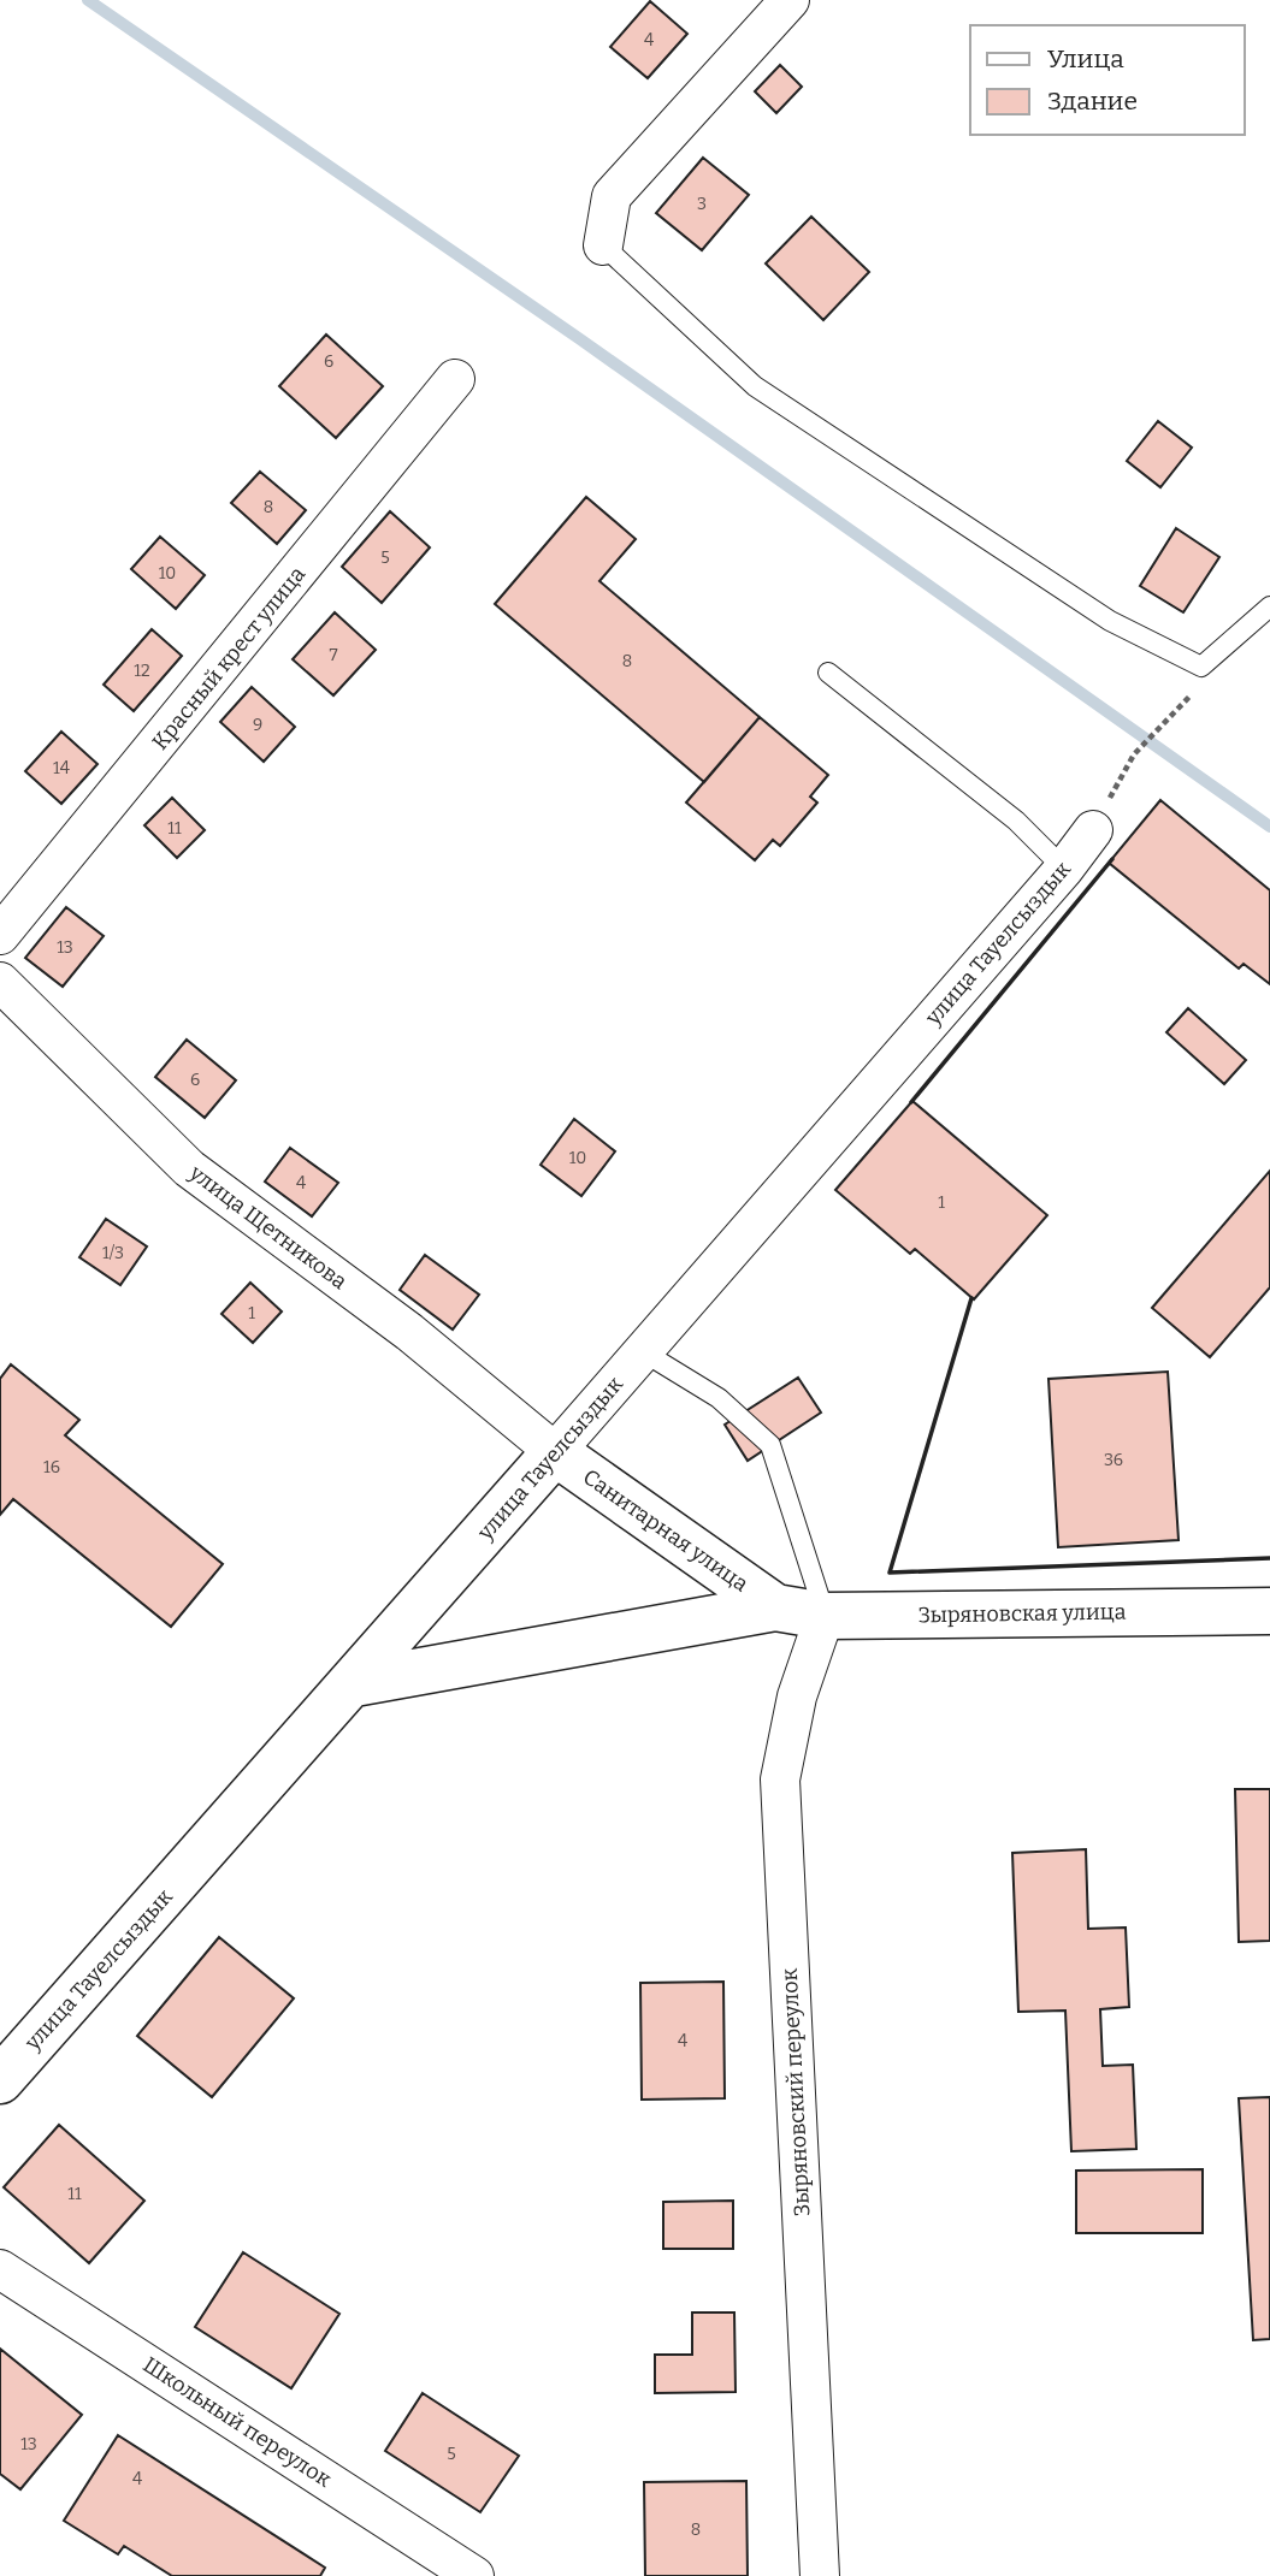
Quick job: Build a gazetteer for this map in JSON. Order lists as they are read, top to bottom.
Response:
{
  "streets": {
    "street": [
      "Красный крест улица",
      "улица Тауелсыздык",
      "улица Щетникова",
      "Санитарная улица",
      "Зыряновская улица",
      "Зыряновский переулок",
      "Школьный переулок"
    ]
  },
  "crossings": [
    ["улица Тауелсыздык", "улица Щетникова"],
    ["улица Тауелсыздык", "Санитарная улица"],
    ["улица Щетникова", "Санитарная улица"],
    ["Санитарная улица", "Зыряновская улица"],
    ["Зыряновская улица", "Зыряновский переулок"]
  ],
  "house_numbers": [
    "4",
    "3",
    "6",
    "8",
    "5",
    "10",
    "7",
    "8",
    "12",
    "9",
    "14",
    "11",
    "13",
    "6",
    "10",
    "4",
    "1",
    "1/3",
    "1",
    "36",
    "16",
    "4",
    "11",
    "13",
    "5",
    "4",
    "8"
  ],
  "legend": ["Улица", "Здание"]
}
